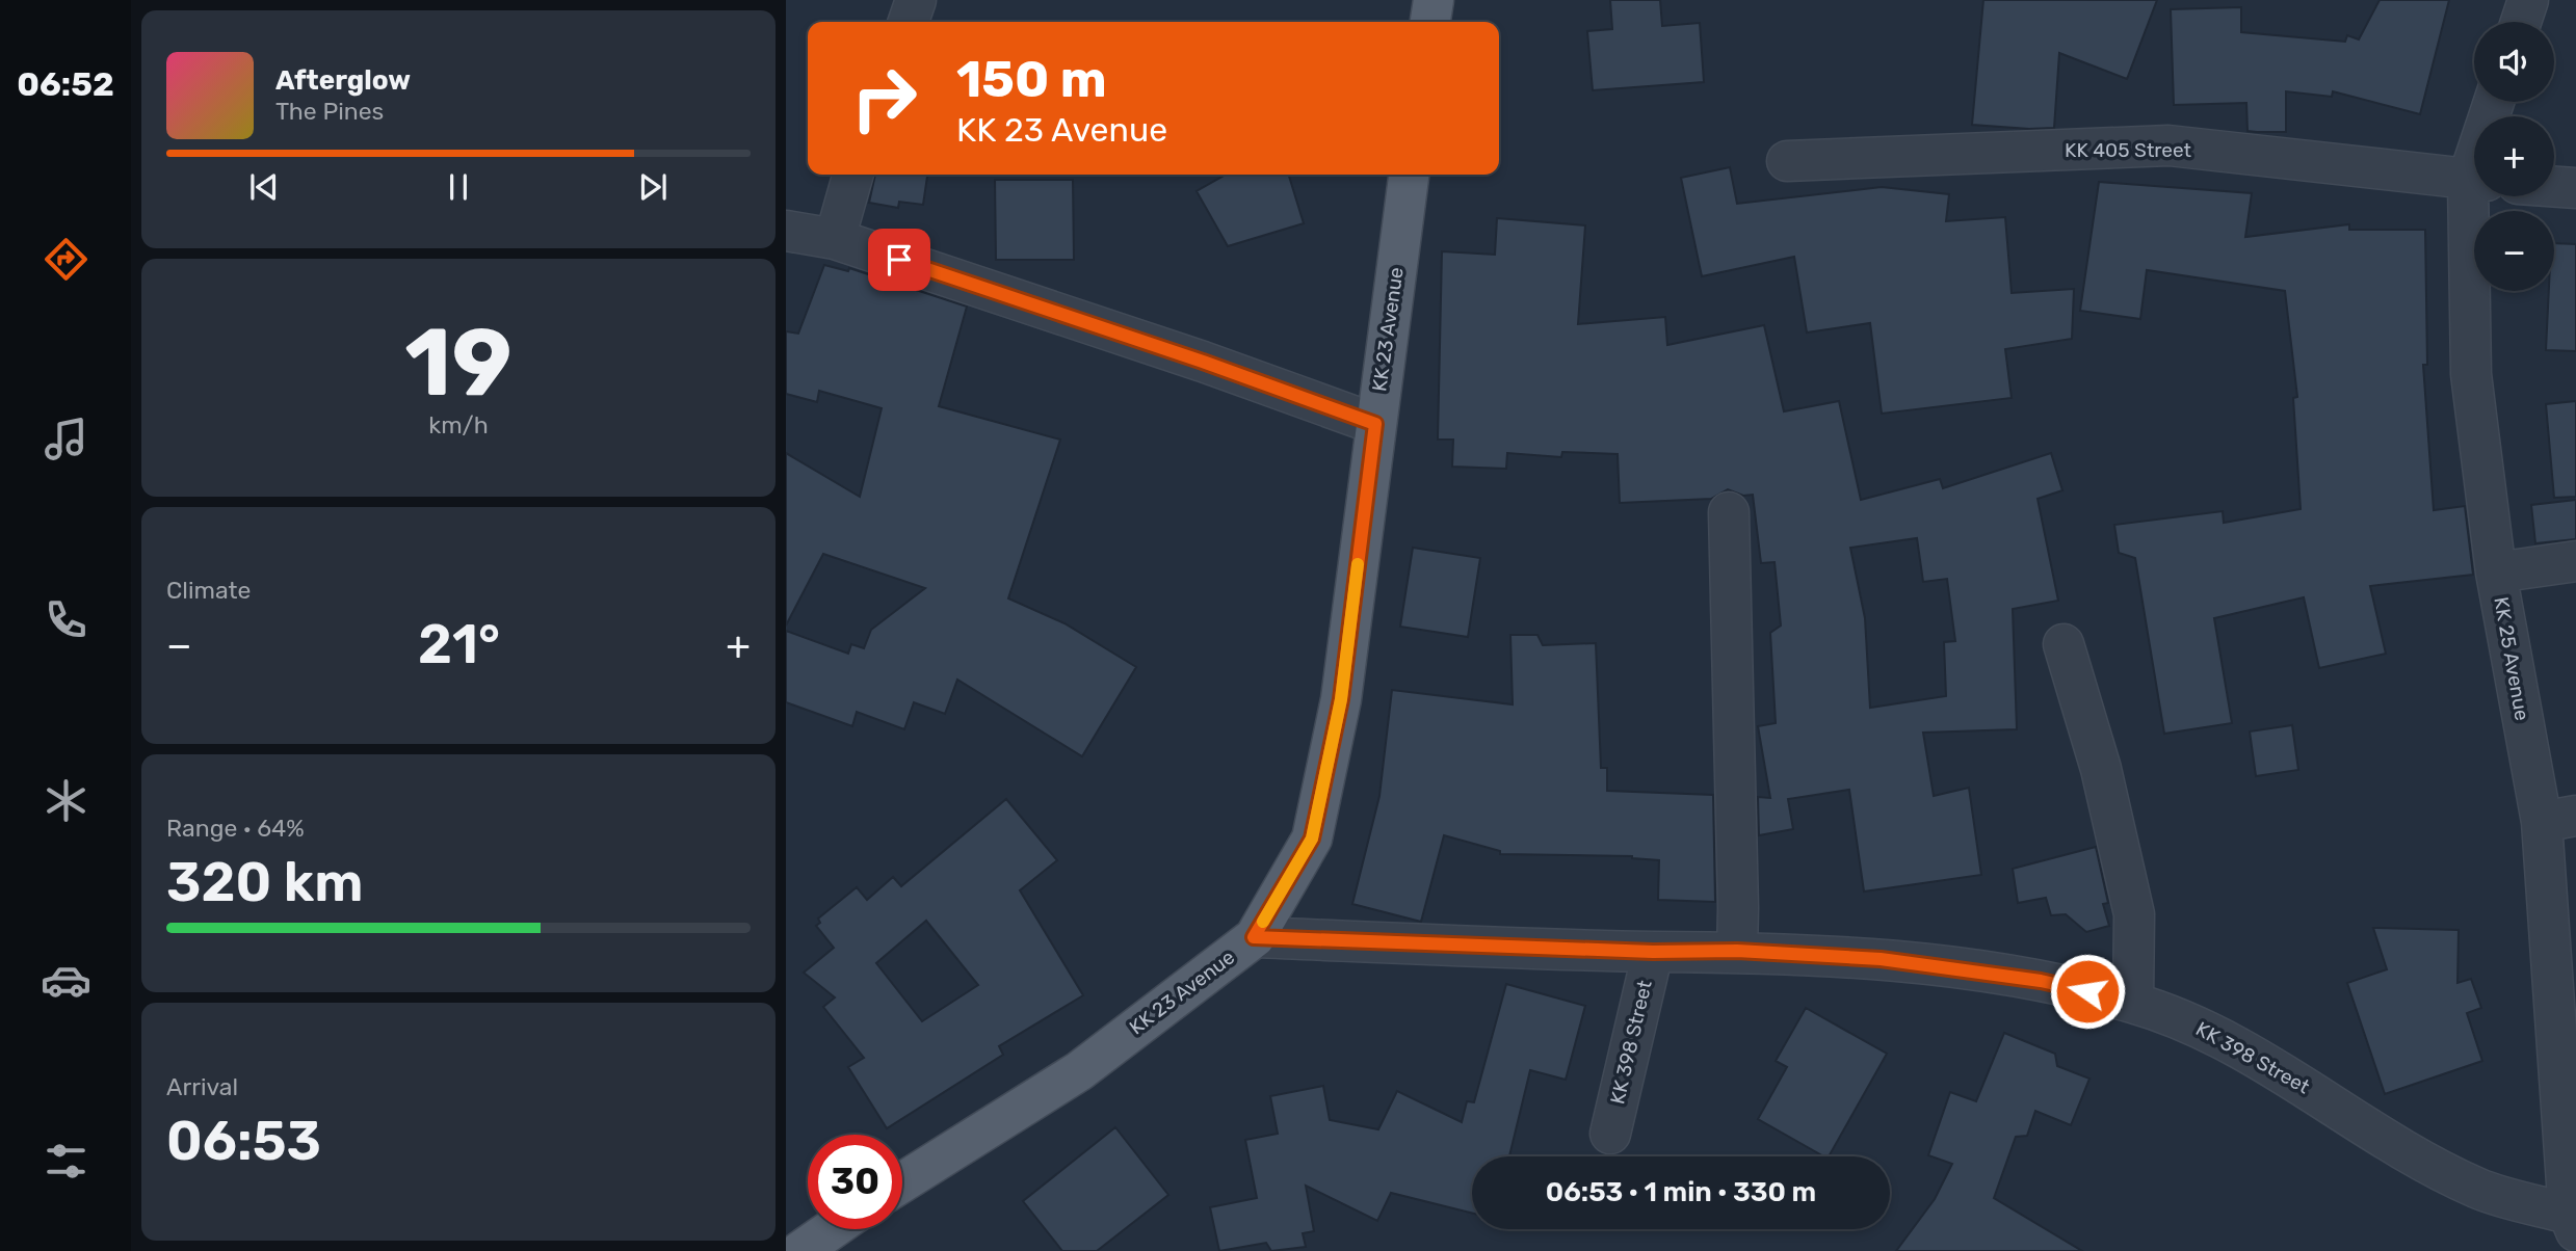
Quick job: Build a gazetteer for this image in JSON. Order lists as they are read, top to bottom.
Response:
{
  "streets": {
    "main road": ["KK 23 Avenue"],
    "street": ["KK 405 Street", "KK 25 Avenue", "KK 398 Street"]
  },
  "crossings": [
    ["KK 23 Avenue", "KK 398 Street"],
    ["KK 25 Avenue", "KK 398 Street"]
  ],
  "page": {
    "tabs": "06:52",
    "map_buttons": ["+", "−"],
    "turn": ["150 m", "KK 23 Avenue"],
    "song": ["Afterglow", "The Pines"],
    "tile": [
      ["19", "km/h"],
      "Climate",
      ["Range · 64%", "320 km"],
      ["Arrival", "06:53"]
    ],
    "heat": ["−", "21°", "+"],
    "limit": "30",
    "trip": "06:53 · 1 min · 330 m"
  }
}
